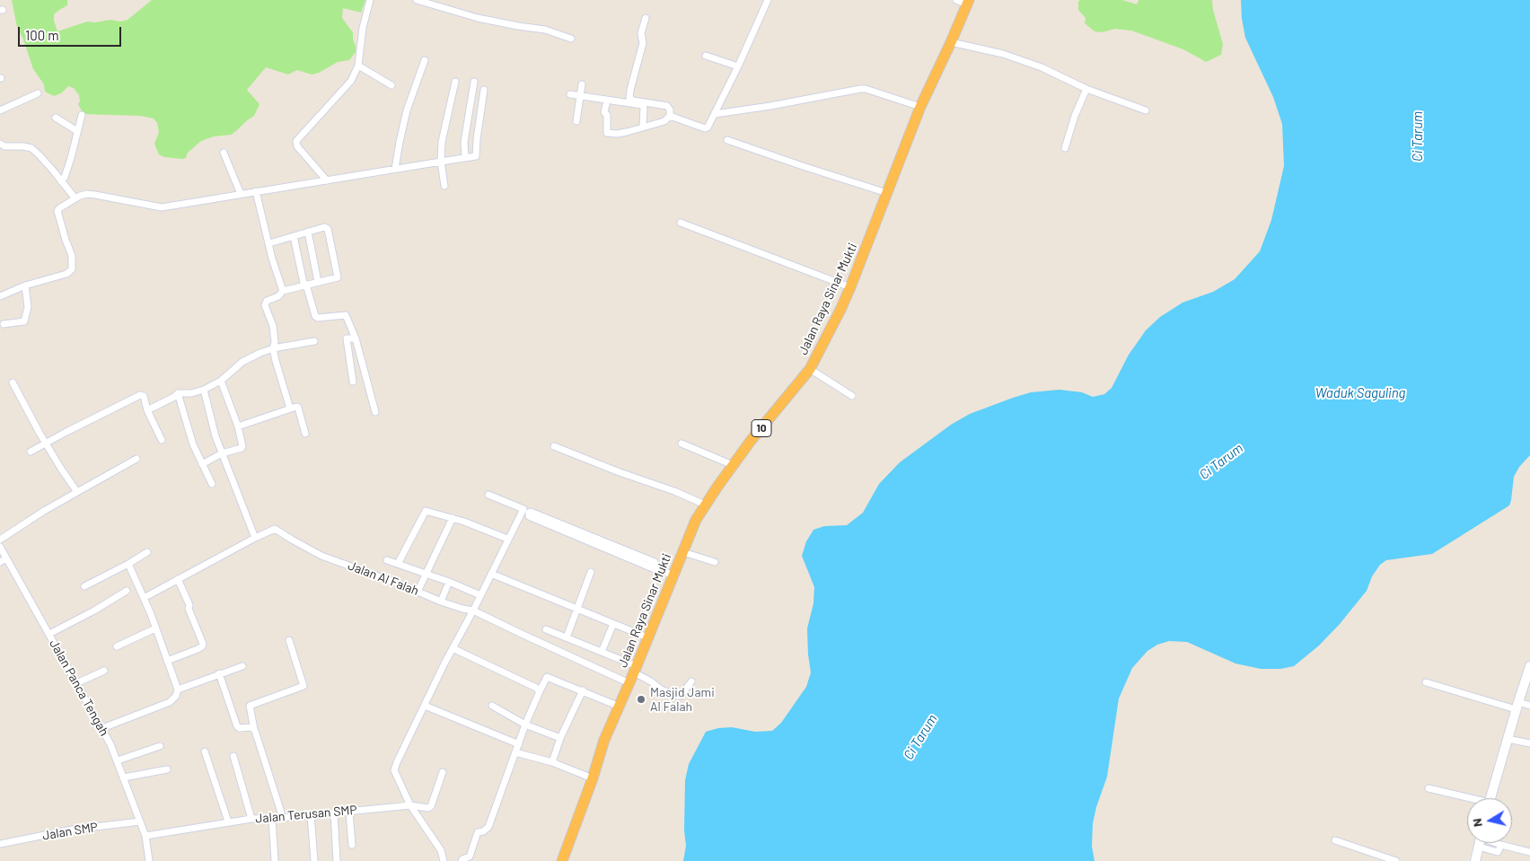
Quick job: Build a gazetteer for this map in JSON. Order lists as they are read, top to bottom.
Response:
{
  "streets": {
    "highway": ["Jalan Raya Sinar Mukti", "10"],
    "street": [
      "Jalan Al Falah",
      "Jalan Panca Tengah",
      "Jalan Terusan SMP",
      "Jalan SMP"
    ]
  },
  "crossings": [
    ["Jalan Raya Sinar Mukti", "Jalan Al Falah"],
    ["Jalan Panca Tengah", "Jalan Terusan SMP"],
    ["Jalan Panca Tengah", "Jalan SMP"]
  ],
  "water": ["Ci Tarum", "Waduk Saguling"],
  "places": ["Masjid Jami Al Falah"],
  "scale_bar": "100 m",
  "north": "left"
}
